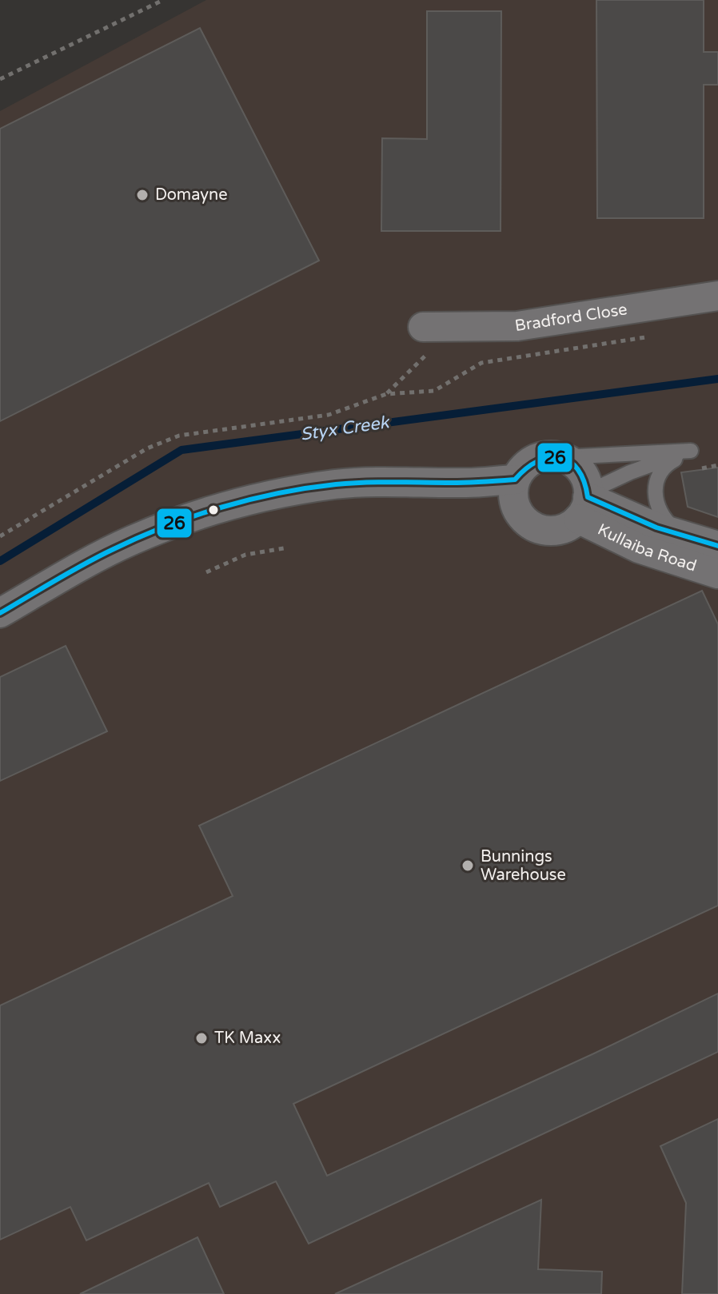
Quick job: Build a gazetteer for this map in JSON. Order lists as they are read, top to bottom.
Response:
{
  "streets": {
    "street": ["Bradford Close", "Kullaiba Road"]
  },
  "water": ["Styx Creek"],
  "places": ["Domayne", "Bunnings Warehouse", "TK Maxx"],
  "lines": ["transit line 26"]
}
